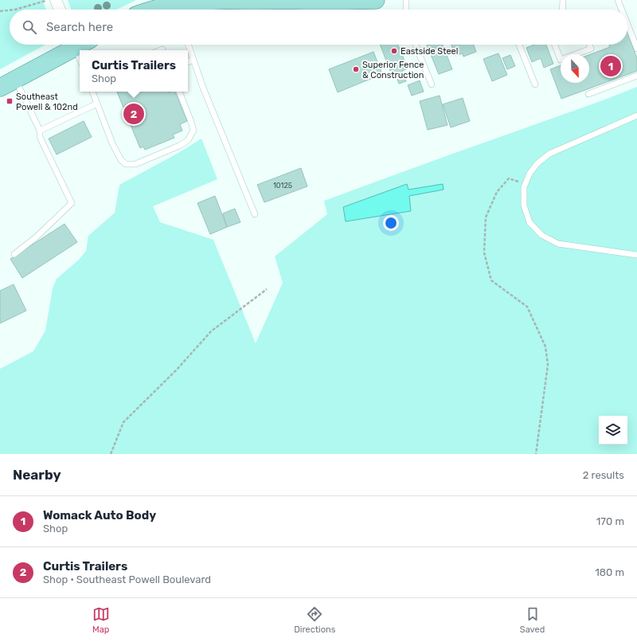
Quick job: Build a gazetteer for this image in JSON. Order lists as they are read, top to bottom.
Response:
{
  "places": {
    "other": ["Eastside Steel", "Superior Fence & Construction"],
    "transit": ["Southeast Powell & 102nd"]
  },
  "house_numbers": ["10125"],
  "north": "bottom",
  "page": {
    "search": "Search here",
    "popup": ["Curtis Trailers", "Shop"],
    "pins": ["1", "2"],
    "heading": ["Nearby", "2 results"],
    "list": [
      {
        "mark": "1",
        "name": "Womack Auto Body",
        "note": "Shop",
        "value": "170 m"
      },
      {
        "mark": "2",
        "name": "Curtis Trailers",
        "note": "Shop · Southeast Powell Boulevard",
        "value": "180 m"
      }
    ],
    "nav": ["Map", "Directions", "Saved"]
  }
}
